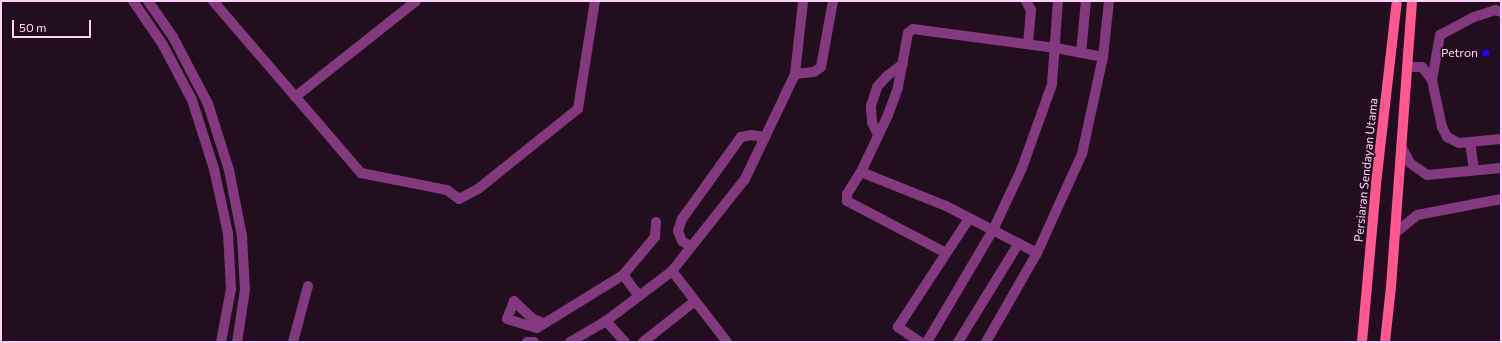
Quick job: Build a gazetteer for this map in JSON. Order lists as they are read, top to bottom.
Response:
{
  "streets": {
    "main road": ["Persiaran Sendayan Utama"]
  },
  "places": ["Petron"],
  "scale_bar": "50 m"
}
